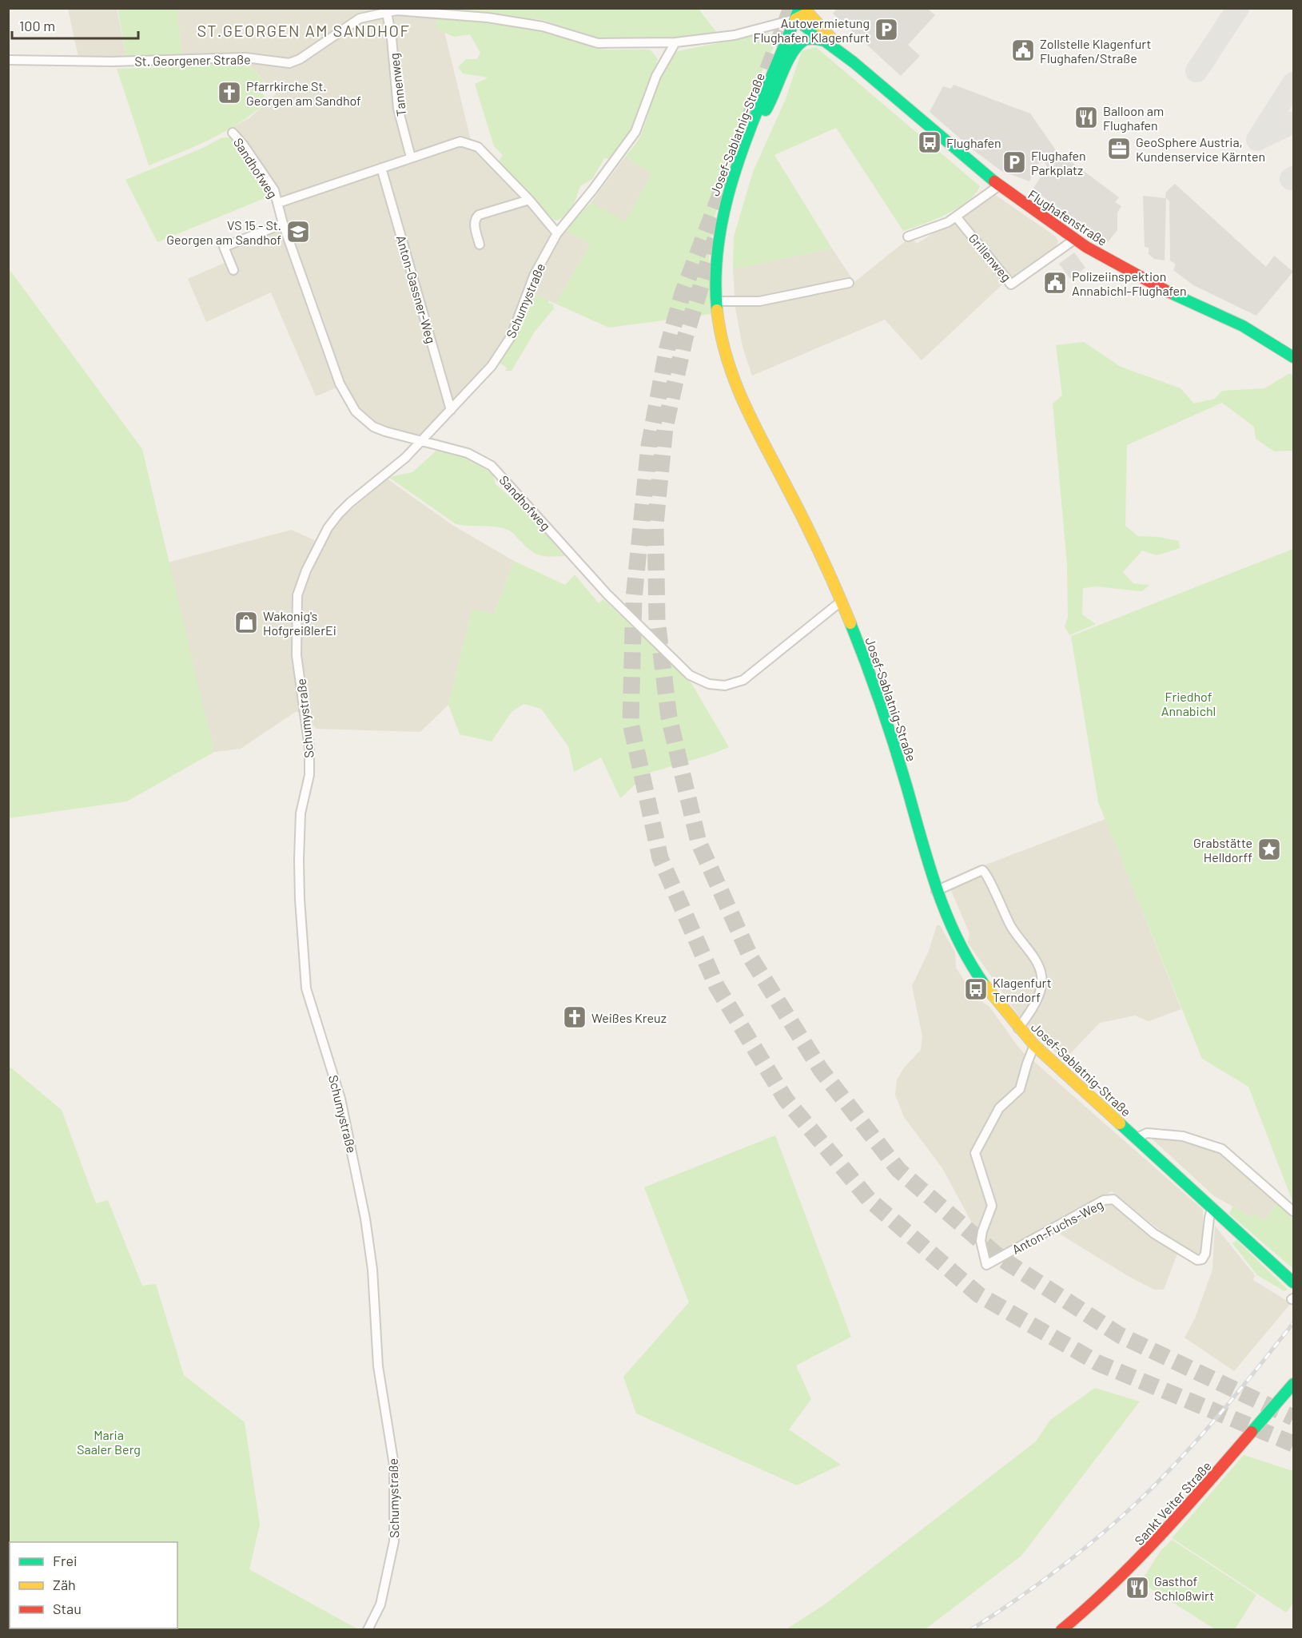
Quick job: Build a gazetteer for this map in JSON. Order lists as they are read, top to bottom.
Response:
{
  "streets": {
    "main road": ["Josef-Sablatnig-Straße", "Flughafenstraße", "Sankt Veiter Straße"],
    "street": [
      "St. Georgener Straße",
      "Tannenweg",
      "Sandhofweg",
      "Grillenweg",
      "Anton-Gassner-Weg",
      "Schumystraße",
      "Anton-Fuchs-Weg"
    ]
  },
  "crossings": [
    ["St. Georgener Straße", "Tannenweg"],
    ["St. Georgener Straße", "Schumystraße"],
    ["Tannenweg", "Sandhofweg"],
    ["Josef-Sablatnig-Straße", "Sandhofweg"],
    ["Josef-Sablatnig-Straße", "Flughafenstraße"],
    ["Josef-Sablatnig-Straße", "Anton-Fuchs-Weg"],
    ["Sandhofweg", "Anton-Gassner-Weg"],
    ["Sandhofweg", "Schumystraße"],
    ["Flughafenstraße", "Grillenweg"],
    ["Anton-Gassner-Weg", "Schumystraße"]
  ],
  "districts": ["ST.GEORGEN AM SANDHOF"],
  "parks": ["Friedhof Annabichl", "Maria Saaler Berg"],
  "places": {
    "parking": ["Autovermietung Flughafen Klagenfurt", "Flughafen Parkplatz"],
    "public building": ["Zollstelle Klagenfurt Flughafen/Straße", "Polizeiinspektion Annabichl-Flughafen"],
    "church": ["Pfarrkirche St. Georgen am Sandhof", "Weißes Kreuz"],
    "restaurant": ["Balloon am Flughafen", "Gasthof Schloßwirt"],
    "bus stop": ["Flughafen", "Klagenfurt Terndorf"],
    "office": ["GeoSphere Austria, Kundenservice Kärnten"],
    "school or university": ["VS 15 - St. Georgen am Sandhof"],
    "shop": ["Wakonig's HofgreißlerEi"],
    "place": ["Grabstätte Helldorff"]
  },
  "legend": ["Frei", "Zäh", "Stau"],
  "scale_bar": "100 m"
}
